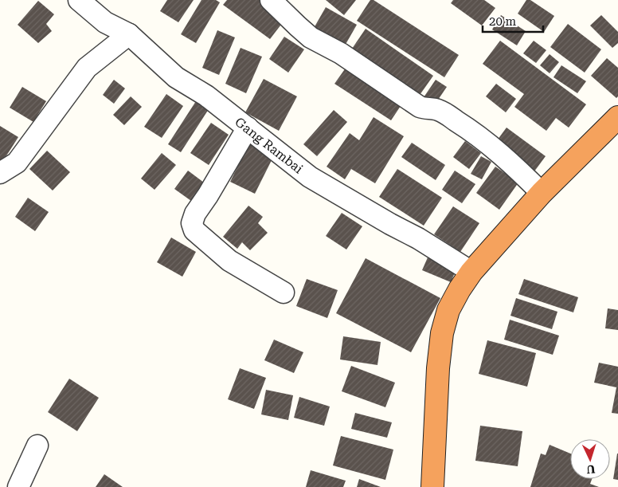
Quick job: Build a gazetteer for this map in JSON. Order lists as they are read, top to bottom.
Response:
{
  "streets": {
    "street": ["Gang Rambai"]
  },
  "scale_bar": "20 m",
  "north": "bottom"
}
